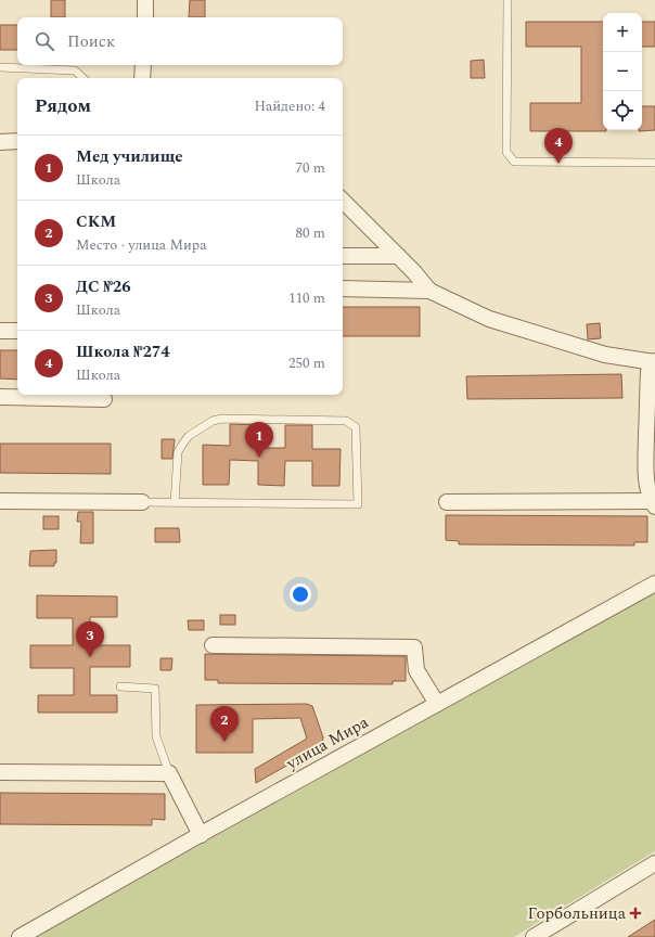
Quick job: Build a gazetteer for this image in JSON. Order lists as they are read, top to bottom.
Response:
{
  "streets": {
    "street": ["улица Мира"]
  },
  "places": {
    "health": ["Горбольница"]
  },
  "page": {
    "map_buttons": ["+", "−"],
    "search": "Поиск",
    "heading": ["Рядом", "Найдено: 4"],
    "pins": [
      "4",
      "1",
      "3",
      "2"
    ],
    "list": [
      {
        "mark": "1",
        "name": "Мед училище",
        "note": "Школа",
        "value": "70 m"
      },
      {
        "mark": "2",
        "name": "СКМ",
        "note": "Место · улица Мира",
        "value": "80 m"
      },
      {
        "mark": "3",
        "name": "ДС №26",
        "note": "Школа",
        "value": "110 m"
      },
      {
        "mark": "4",
        "name": "Школа №274",
        "note": "Школа",
        "value": "250 m"
      }
    ]
  }
}
